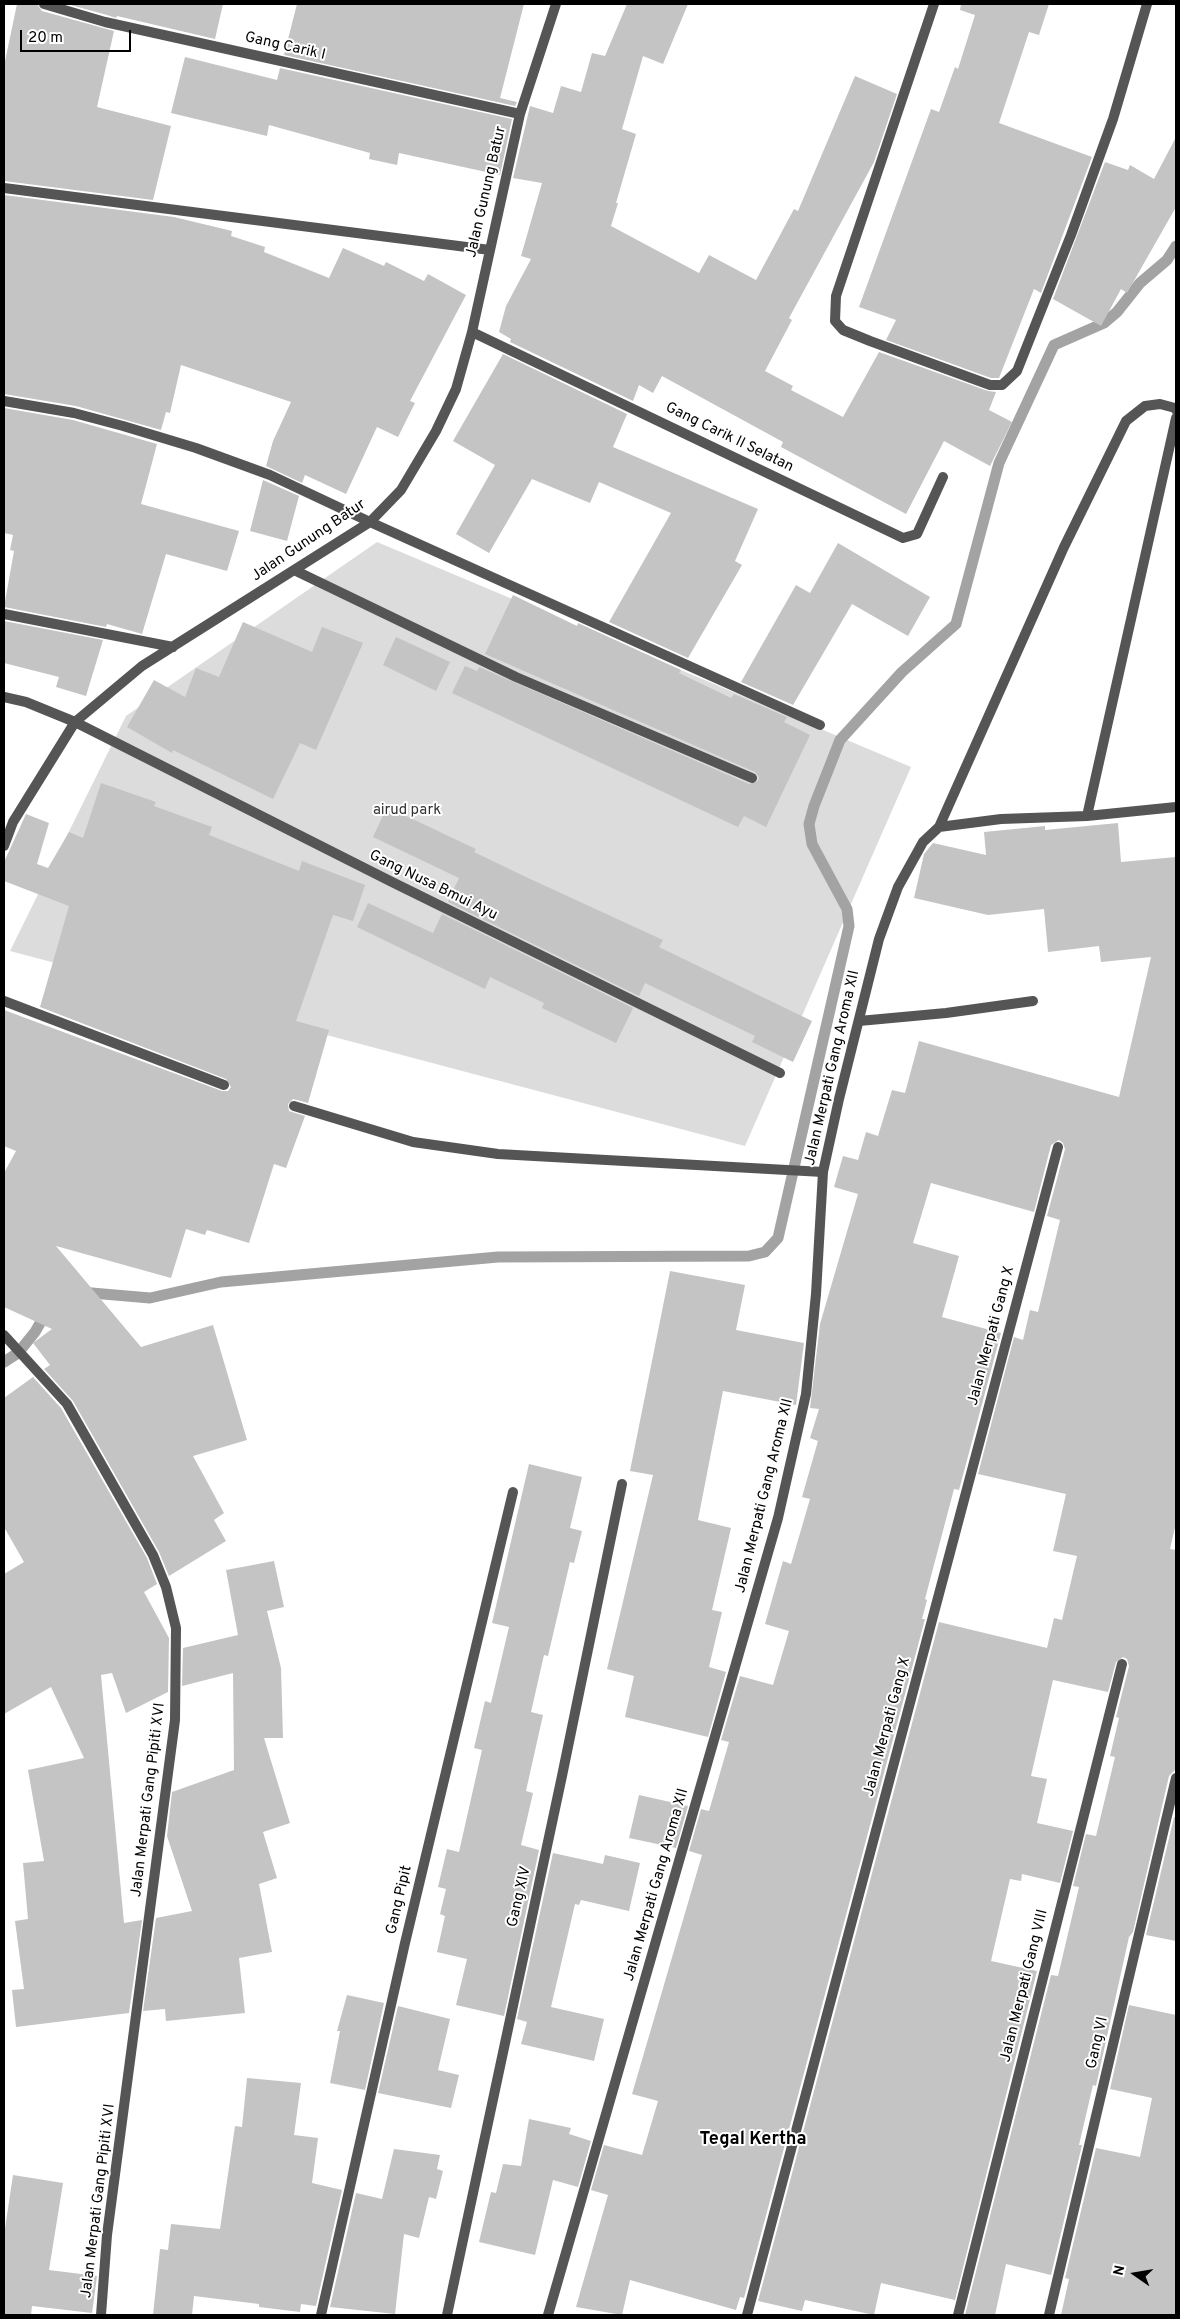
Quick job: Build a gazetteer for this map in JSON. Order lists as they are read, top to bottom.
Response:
{
  "streets": {
    "street": [
      "Gang Carik I",
      "Jalan Gunung Batur",
      "Gang Carik II Selatan",
      "Gang Nusa Bmui Ayu",
      "Jalan Merpati Gang Aroma XII",
      "Jalan Merpati Gang X",
      "Jalan Merpati Gang Pipiti XVI",
      "Gang XIV",
      "Gang Pipit",
      "Jalan Merpati Gang VIII",
      "Gang VI"
    ]
  },
  "crossings": [
    ["Gang Carik I", "Jalan Gunung Batur"],
    ["Jalan Gunung Batur", "Gang Carik II Selatan"],
    ["Jalan Gunung Batur", "Gang Nusa Bmui Ayu"]
  ],
  "districts": ["Tegal Kertha"],
  "parks": ["airud park"],
  "scale_bar": "20 m",
  "north": "left"
}
